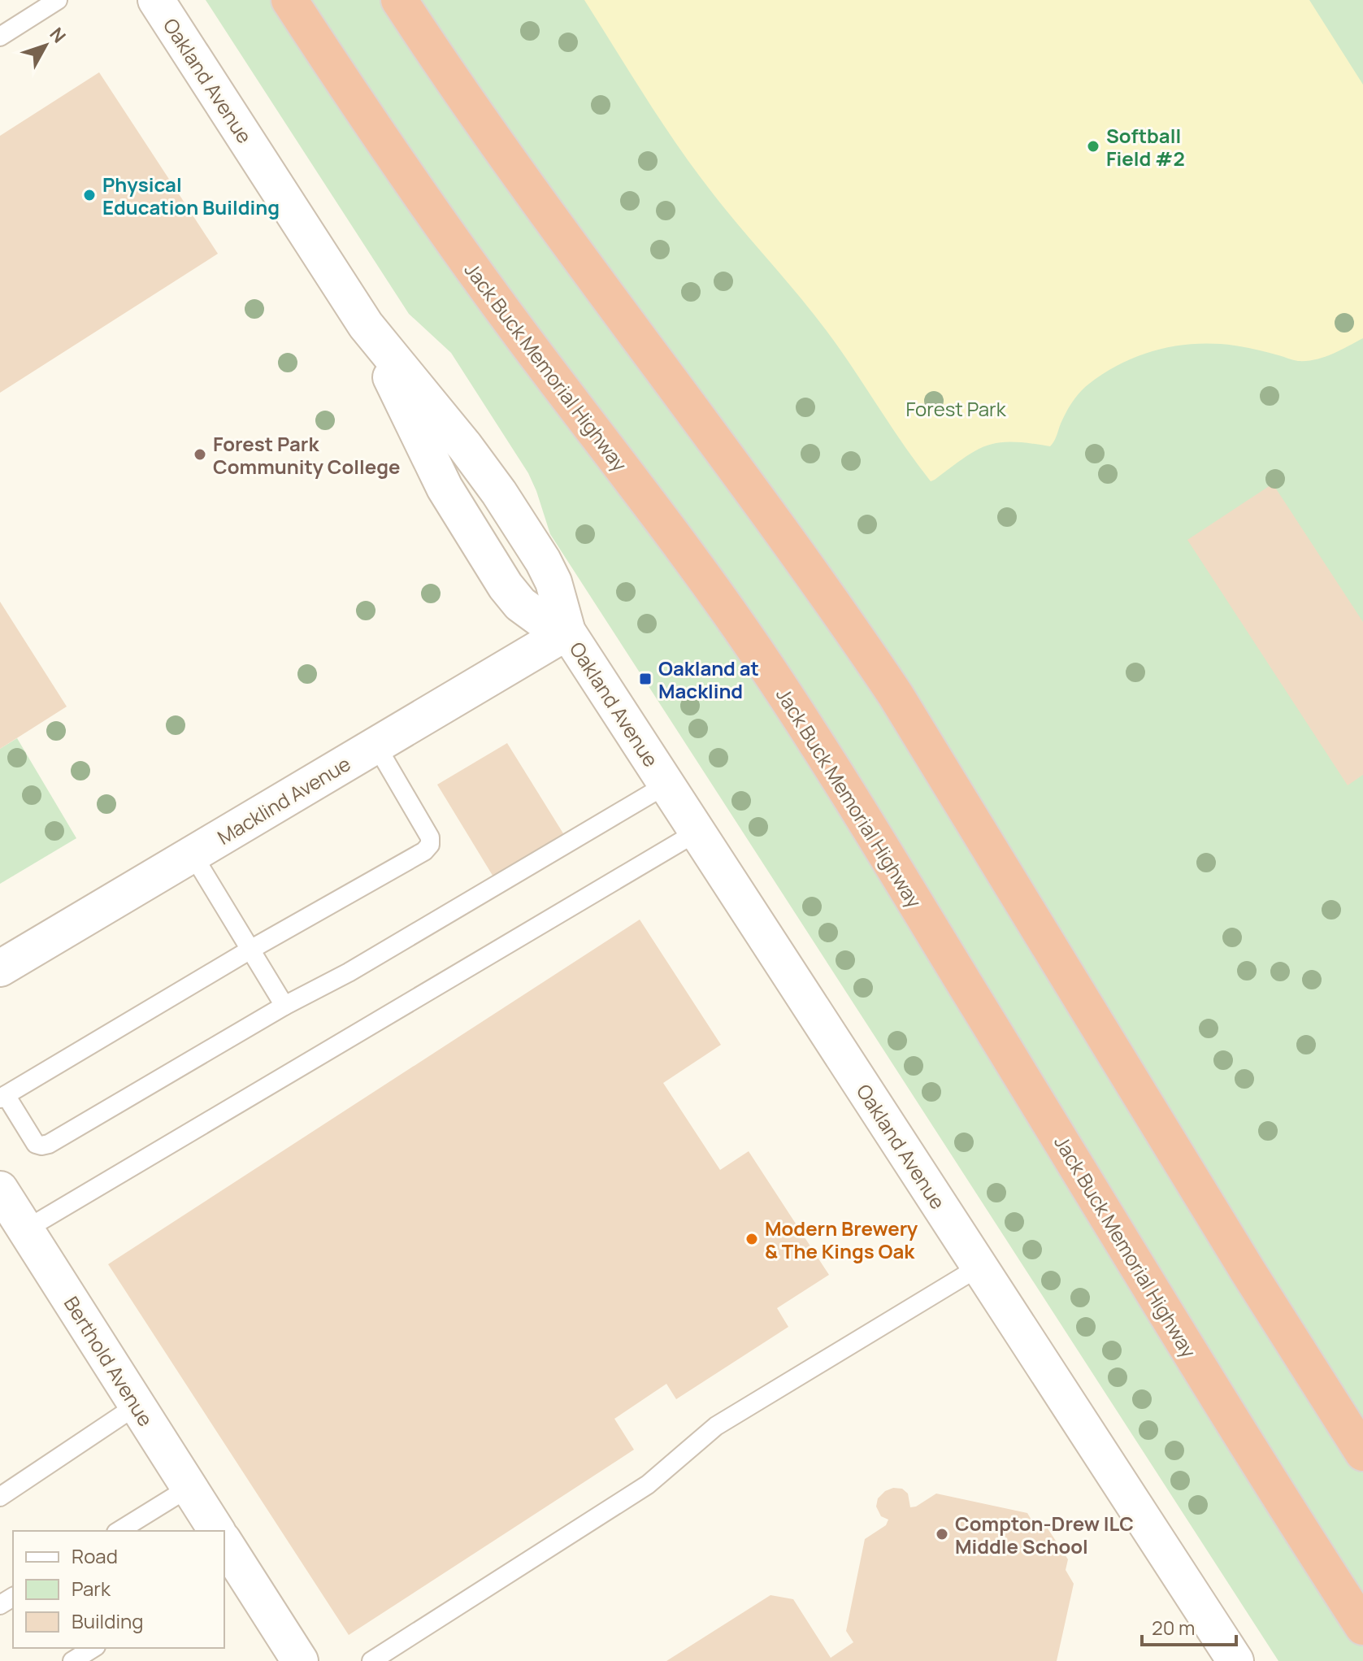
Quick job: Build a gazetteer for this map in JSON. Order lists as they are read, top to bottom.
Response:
{
  "streets": {
    "highway": ["Jack Buck Memorial Highway"],
    "street": ["Oakland Avenue", "Macklind Avenue", "Berthold Avenue"]
  },
  "crossings": [
    ["Oakland Avenue", "Macklind Avenue"]
  ],
  "parks": ["Forest Park"],
  "places": {
    "other": [
      "Softball Field #2",
      "Physical Education Building",
      "Forest Park Community College",
      "Modern Brewery & The Kings Oak",
      "Compton-Drew ILC Middle School"
    ],
    "transit": ["Oakland at Macklind"]
  },
  "legend": ["Road", "Park", "Building"],
  "scale_bar": "20 m",
  "north": "top right"
}
